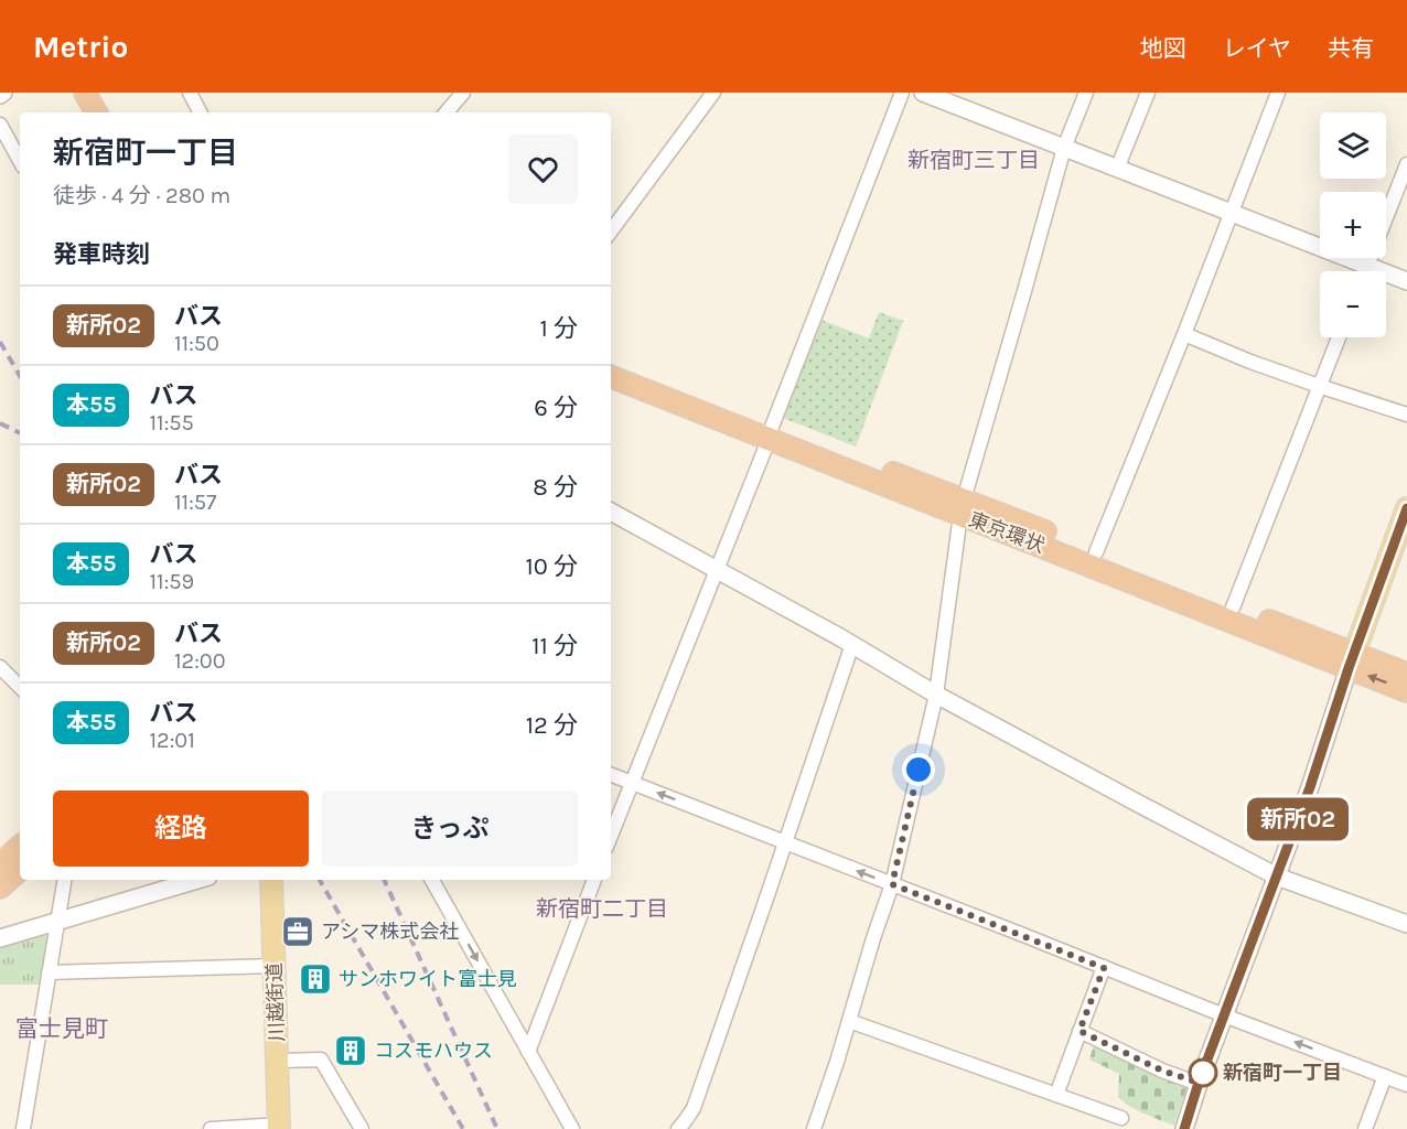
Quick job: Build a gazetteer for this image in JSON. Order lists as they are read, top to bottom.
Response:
{
  "streets": {
    "highway": ["東京環状"],
    "main road": ["川越街道"]
  },
  "districts": ["新宿町三丁目", "新宿町二丁目", "富士見町"],
  "places": {
    "office": ["アシマ株式会社"],
    "building": ["サンホワイト富士見", "コスモハウス"],
    "other": ["新宿町一丁目"]
  },
  "lines": ["bus line 新所02"],
  "page": {
    "header": "Metrio",
    "nav": ["地図", "レイヤ", "共有"],
    "on_map": "新所02",
    "map_buttons": ["+", "−"],
    "heading": [
      ["新宿町一丁目", "徒歩 · 4 分 · 280 m"],
      "発車時刻"
    ],
    "list": [
      {
        "mark": "新所02",
        "name": "バス",
        "note": "11:50",
        "value": "1 分"
      },
      {
        "mark": "本55",
        "name": "バス",
        "note": "11:55",
        "value": "6 分"
      },
      {
        "mark": "新所02",
        "name": "バス",
        "note": "11:57",
        "value": "8 分"
      },
      {
        "mark": "本55",
        "name": "バス",
        "note": "11:59",
        "value": "10 分"
      },
      {
        "mark": "新所02",
        "name": "バス",
        "note": "12:00",
        "value": "11 分"
      },
      {
        "mark": "本55",
        "name": "バス",
        "note": "12:01",
        "value": "12 分"
      }
    ],
    "buttons": ["経路", "きっぷ"]
  }
}
